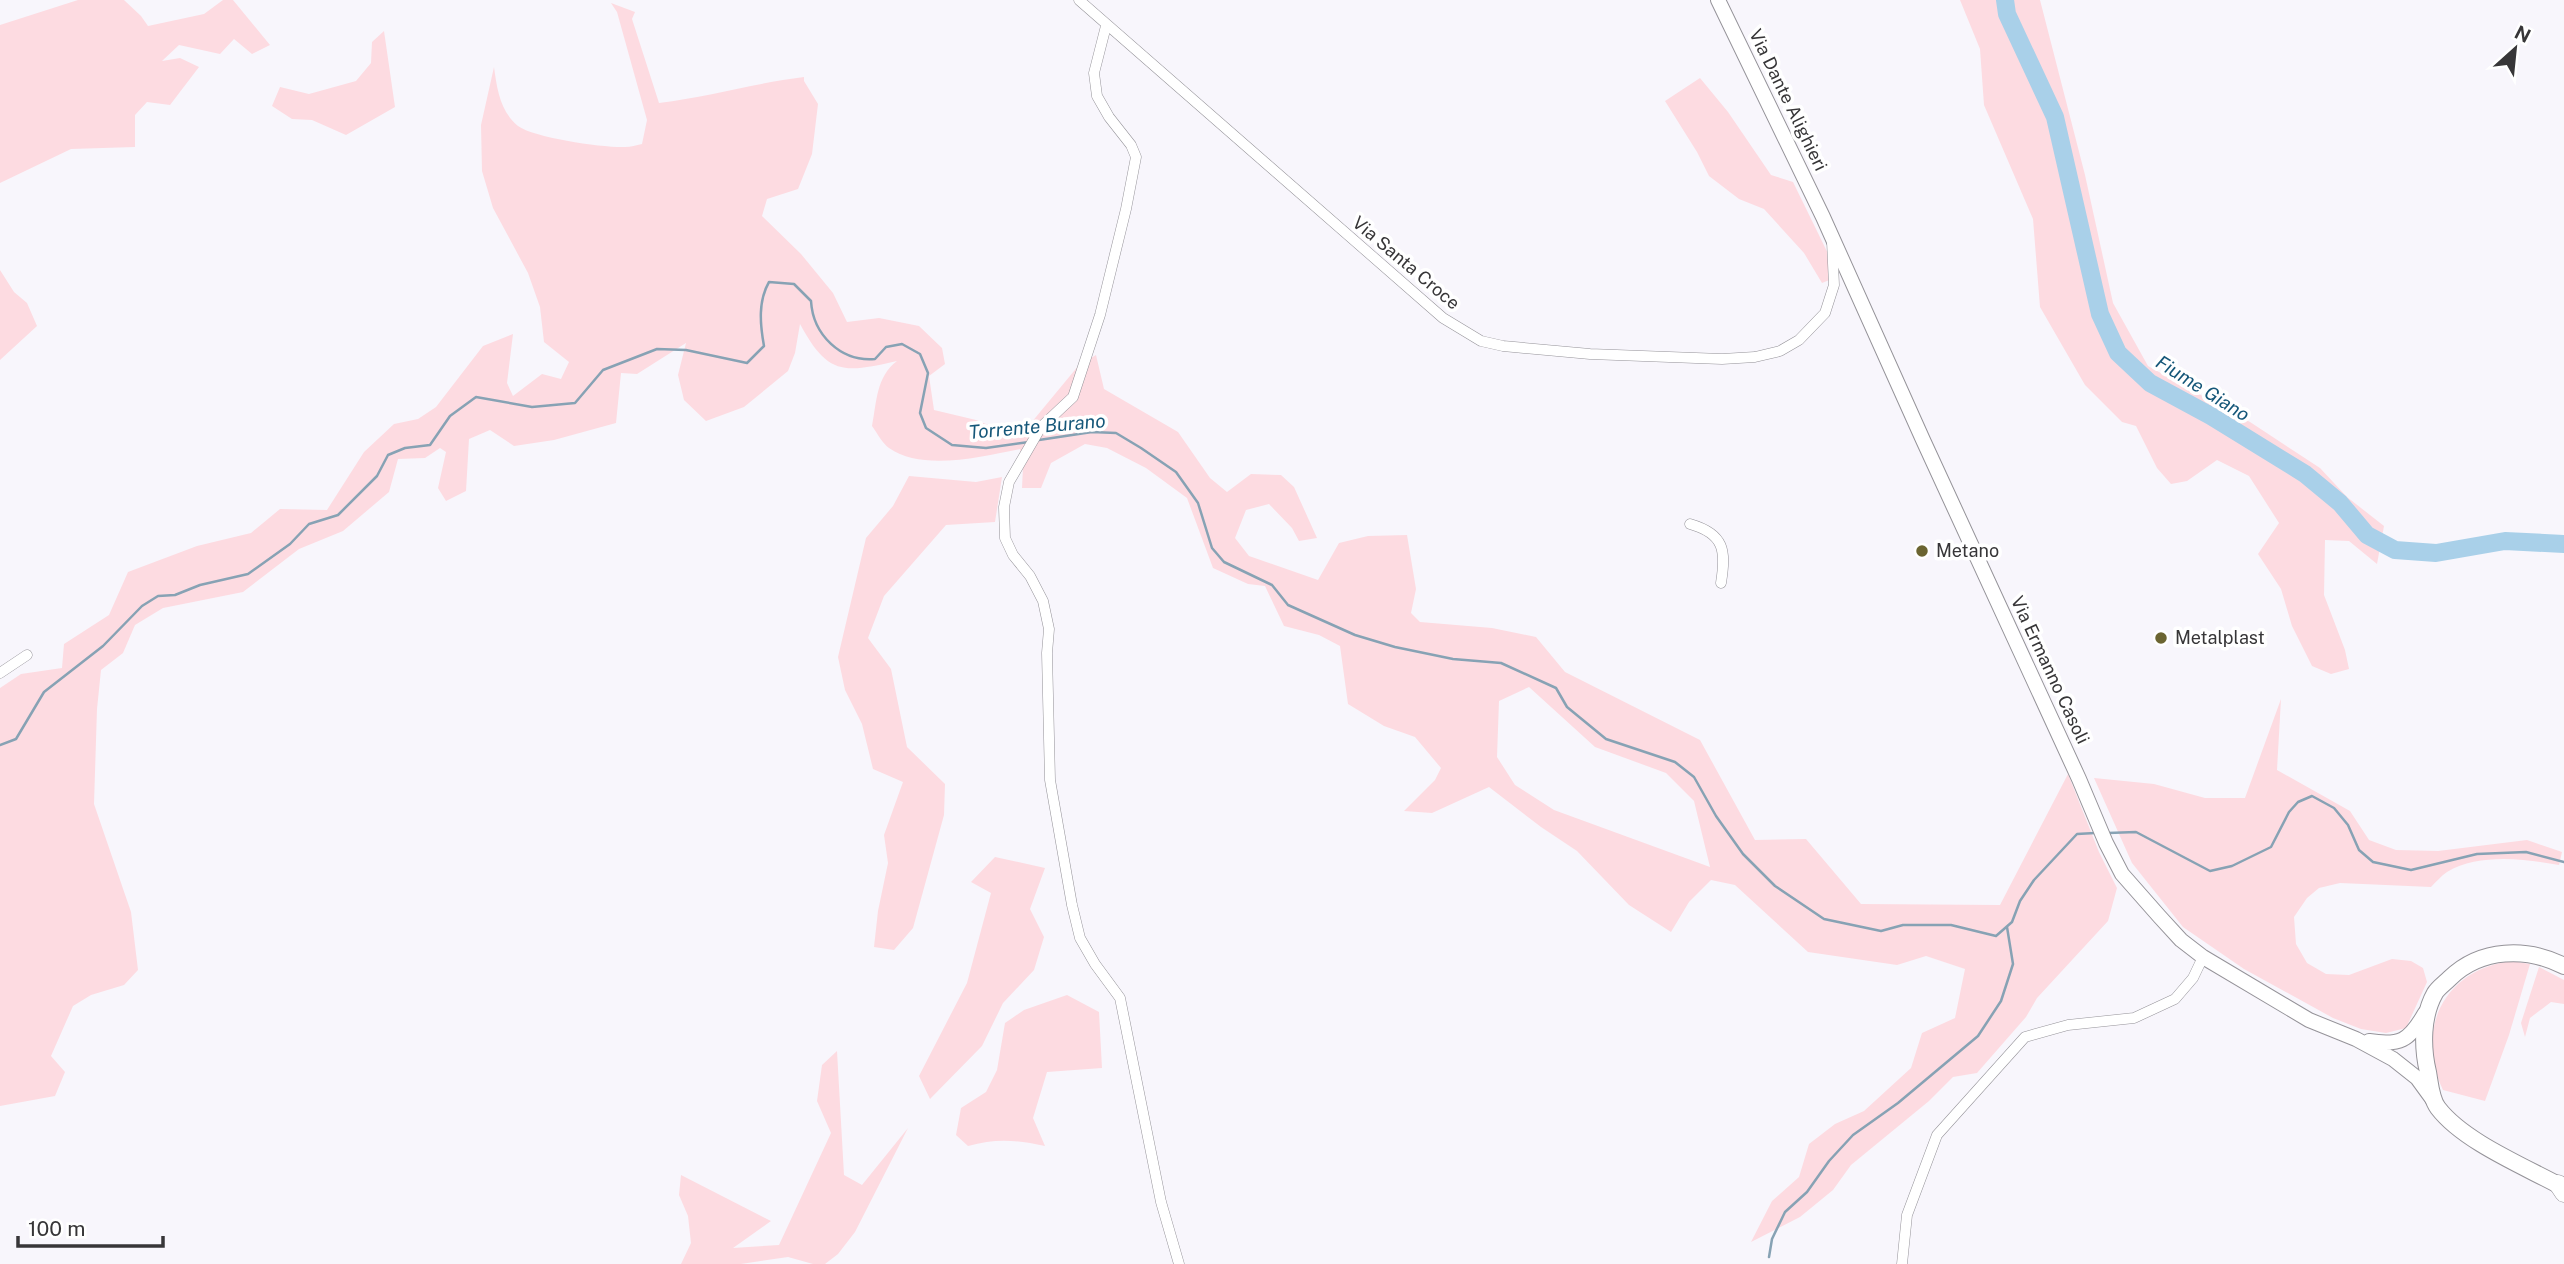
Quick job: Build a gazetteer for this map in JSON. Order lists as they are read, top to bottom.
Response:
{
  "streets": {
    "main road": ["Via Dante Alighieri", "Via Ermanno Casoli"],
    "street": ["Via Santa Croce"]
  },
  "crossings": [
    ["Via Dante Alighieri", "Via Ermanno Casoli"],
    ["Via Santa Croce", "Via Ermanno Casoli"]
  ],
  "water": ["Fiume Giano", "Torrente Burano"],
  "places": ["Metano", "Metalplast"],
  "scale_bar": "100 m",
  "north": "top right"
}
